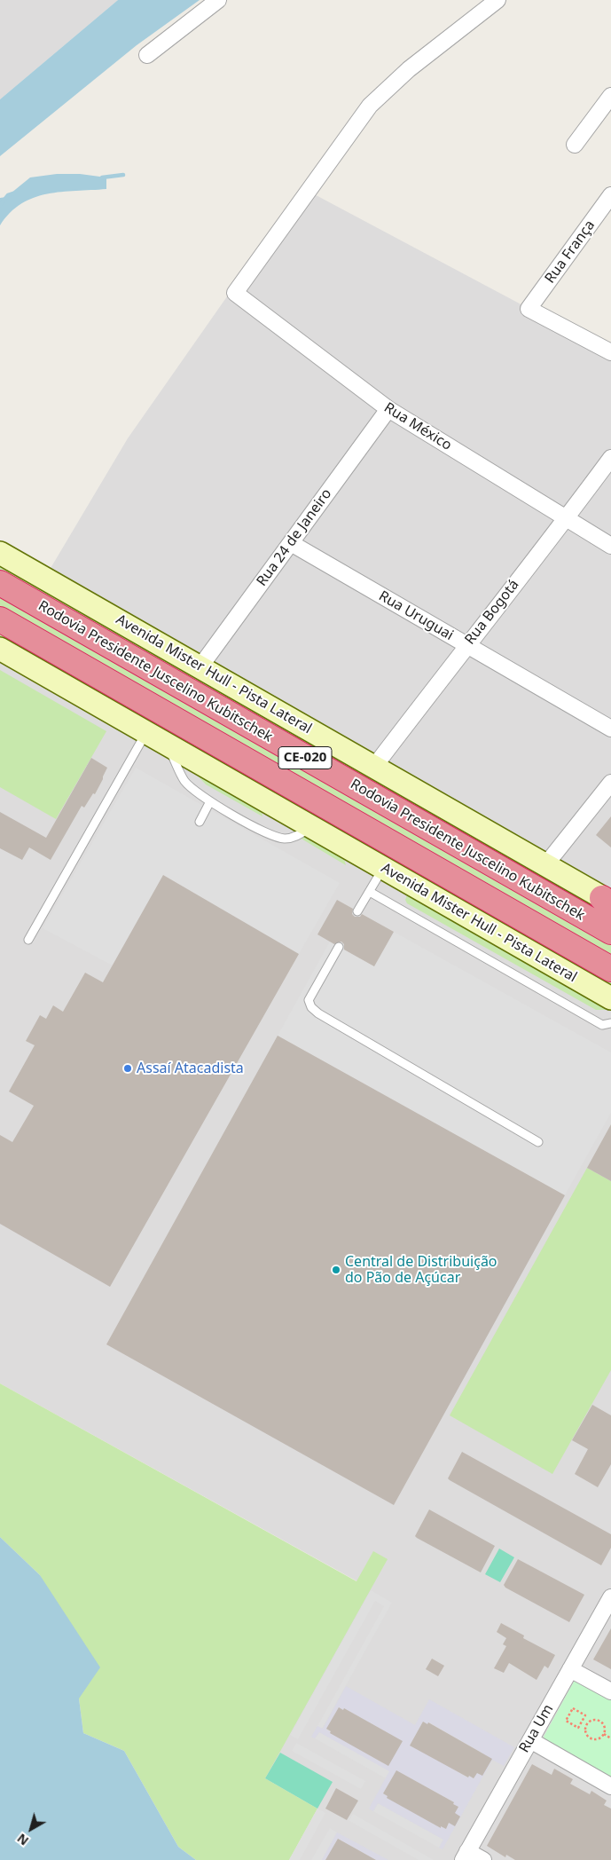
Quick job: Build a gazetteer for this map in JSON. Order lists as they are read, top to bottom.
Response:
{
  "streets": {
    "highway": ["Rodovia Presidente Juscelino Kubitschek", "CE-020"],
    "main road": ["Avenida Mister Hull - Pista Lateral"],
    "street": [
      "Rua França",
      "Rua México",
      "Rua 24 de Janeiro",
      "Rua Bogotá",
      "Rua Uruguai",
      "Rua Um"
    ]
  },
  "crossings": [
    ["Rua México", "Rua 24 de Janeiro"],
    ["Rua México", "Rua Bogotá"],
    ["Rua 24 de Janeiro", "Rua Uruguai"],
    ["Rua 24 de Janeiro", "Avenida Mister Hull - Pista Lateral"],
    ["Rua Bogotá", "Rua Uruguai"],
    ["Rua Bogotá", "Avenida Mister Hull - Pista Lateral"]
  ],
  "places": ["Assaí Atacadista", "Central de Distribuição do Pão de Açúcar"],
  "north": "bottom left"
}
